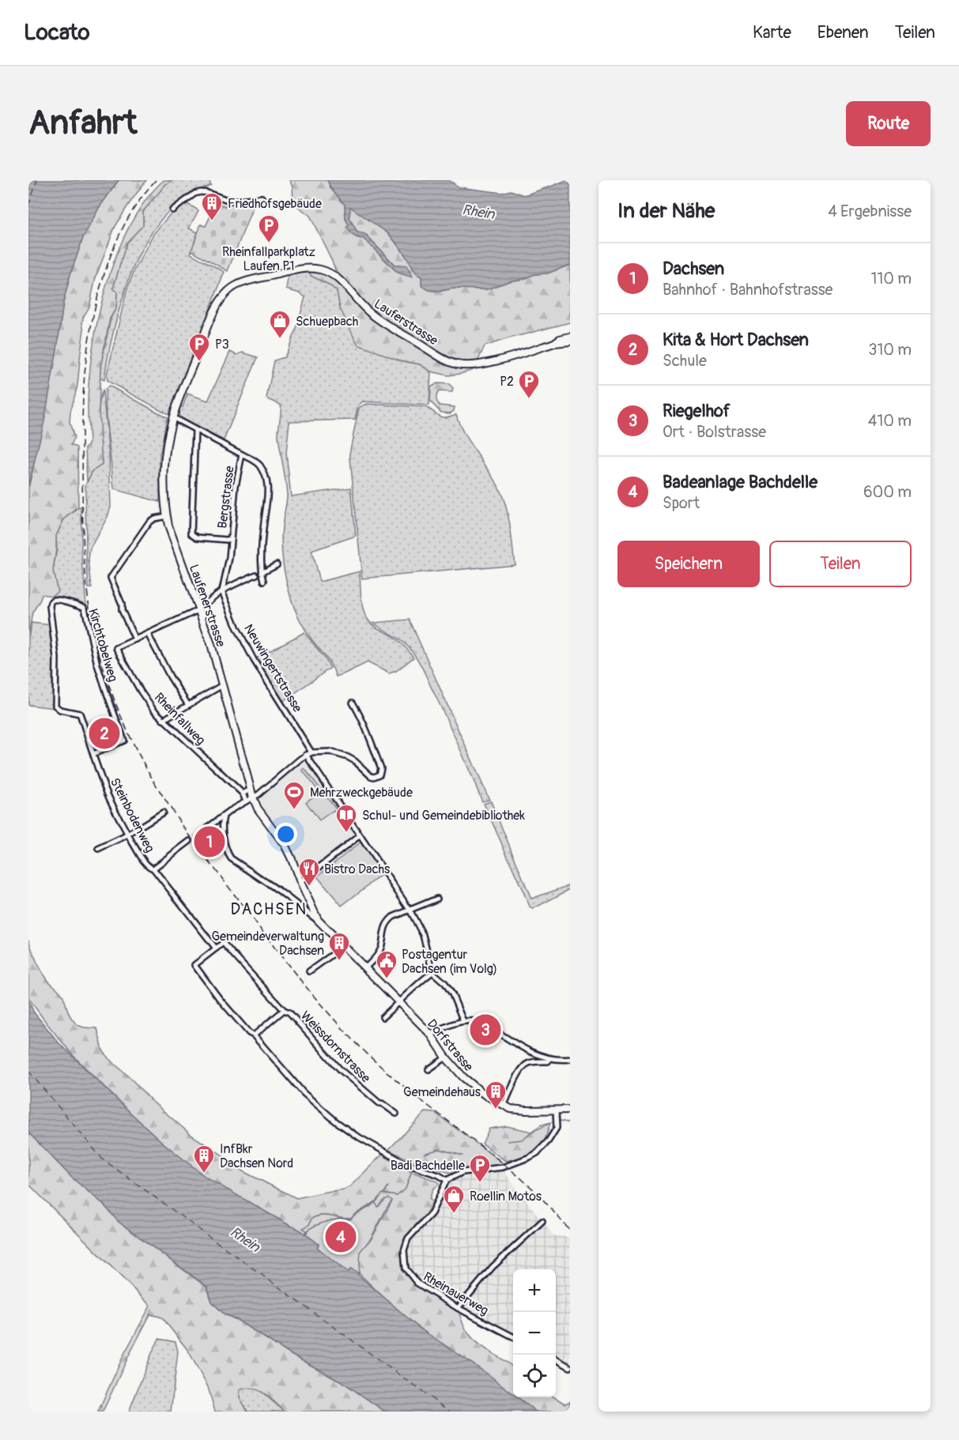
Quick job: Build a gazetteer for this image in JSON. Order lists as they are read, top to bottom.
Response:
{
  "streets": {
    "street": [
      "Lauferstrasse",
      "Bergstrasse",
      "Laufenerstrasse",
      "Kirchtobelweg",
      "Neuwingertstrasse",
      "Rheinfallweg",
      "Steinbodenweg",
      "Dorfstrasse",
      "Weissdornstrasse",
      "Rheinauerweg"
    ]
  },
  "crossings": [
    ["Lauferstrasse", "Bergstrasse"],
    ["Lauferstrasse", "Laufenerstrasse"],
    ["Bergstrasse", "Laufenerstrasse"],
    ["Bergstrasse", "Neuwingertstrasse"],
    ["Laufenerstrasse", "Dorfstrasse"],
    ["Kirchtobelweg", "Steinbodenweg"],
    ["Steinbodenweg", "Weissdornstrasse"]
  ],
  "districts": ["DACHSEN"],
  "water": ["Rhein"],
  "places": {
    "building": [
      "Friedhofsgebäude",
      "Gemeindeverwaltung Dachsen",
      "Gemeindehaus",
      "InfBkr Dachsen Nord"
    ],
    "parking": [
      "Rheinfallparkplatz Laufen P1",
      "P3",
      "P2",
      "Badi Bachdelle"
    ],
    "shop": ["Schuepbach", "Roellin Motos"],
    "sports": ["Mehrzweckgebäude"],
    "library": ["Schul- und Gemeindebibliothek"],
    "restaurant": ["Bistro Dachs"],
    "public building": ["Postagentur Dachsen (im Volg)"]
  },
  "page": {
    "header": "Locato",
    "nav": ["Karte", "Ebenen", "Teilen"],
    "buttons": [
      "Route",
      ["Speichern", "Teilen"]
    ],
    "title": "Anfahrt",
    "heading": ["In der Nähe", "4 Ergebnisse"],
    "list": [
      {
        "mark": "1",
        "name": "Dachsen",
        "note": "Bahnhof · Bahnhofstrasse",
        "value": "110 m"
      },
      {
        "mark": "2",
        "name": "Kita & Hort Dachsen",
        "note": "Schule",
        "value": "310 m"
      },
      {
        "mark": "3",
        "name": "Riegelhof",
        "note": "Ort · Bolstrasse",
        "value": "410 m"
      },
      {
        "mark": "4",
        "name": "Badeanlage Bachdelle",
        "note": "Sport",
        "value": "600 m"
      }
    ],
    "pins": [
      "2",
      "1",
      "3",
      "4"
    ],
    "map_buttons": ["+", "−"]
  }
}
